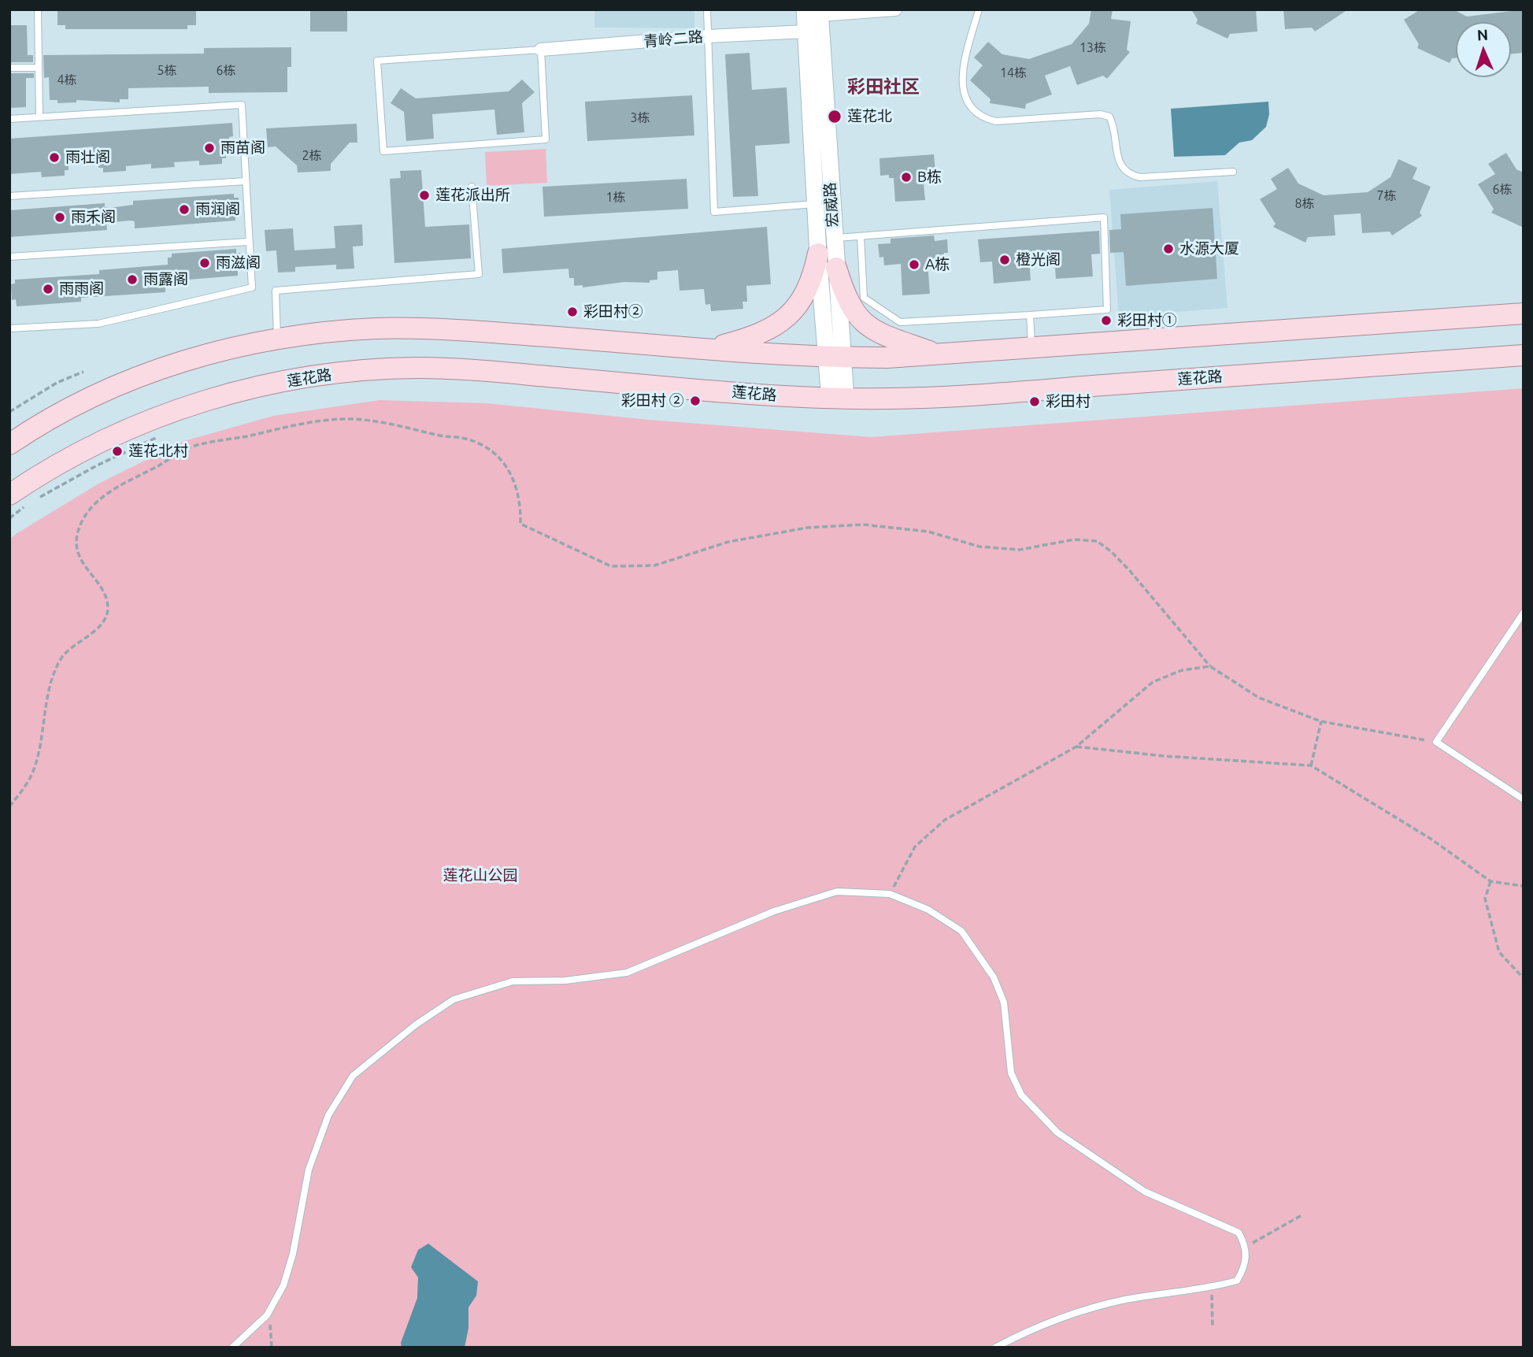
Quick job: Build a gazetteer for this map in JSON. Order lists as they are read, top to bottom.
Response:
{
  "streets": {
    "main road": ["莲花路"],
    "street": ["青岭二路", "宏威路"]
  },
  "crossings": [
    ["青岭二路", "宏威路"],
    ["宏威路", "莲花路"]
  ],
  "districts": ["彩田社区"],
  "parks": ["莲花山公园"],
  "places": [
    "莲花北",
    "雨苗阁",
    "雨壮阁",
    "B栋",
    "莲花派出所",
    "雨润阁",
    "雨禾阁",
    "水源大厦",
    "橙光阁",
    "雨滋阁",
    "A栋",
    "雨露阁",
    "雨雨阁",
    "彩田村②",
    "彩田村①",
    "彩田村 ②",
    "彩田村",
    "莲花北村"
  ],
  "house_numbers": [
    "13栋",
    "5栋",
    "6栋",
    "14栋",
    "4栋",
    "3栋",
    "2栋",
    "6栋",
    "7栋",
    "1栋",
    "8栋"
  ],
  "north": "top"
}
